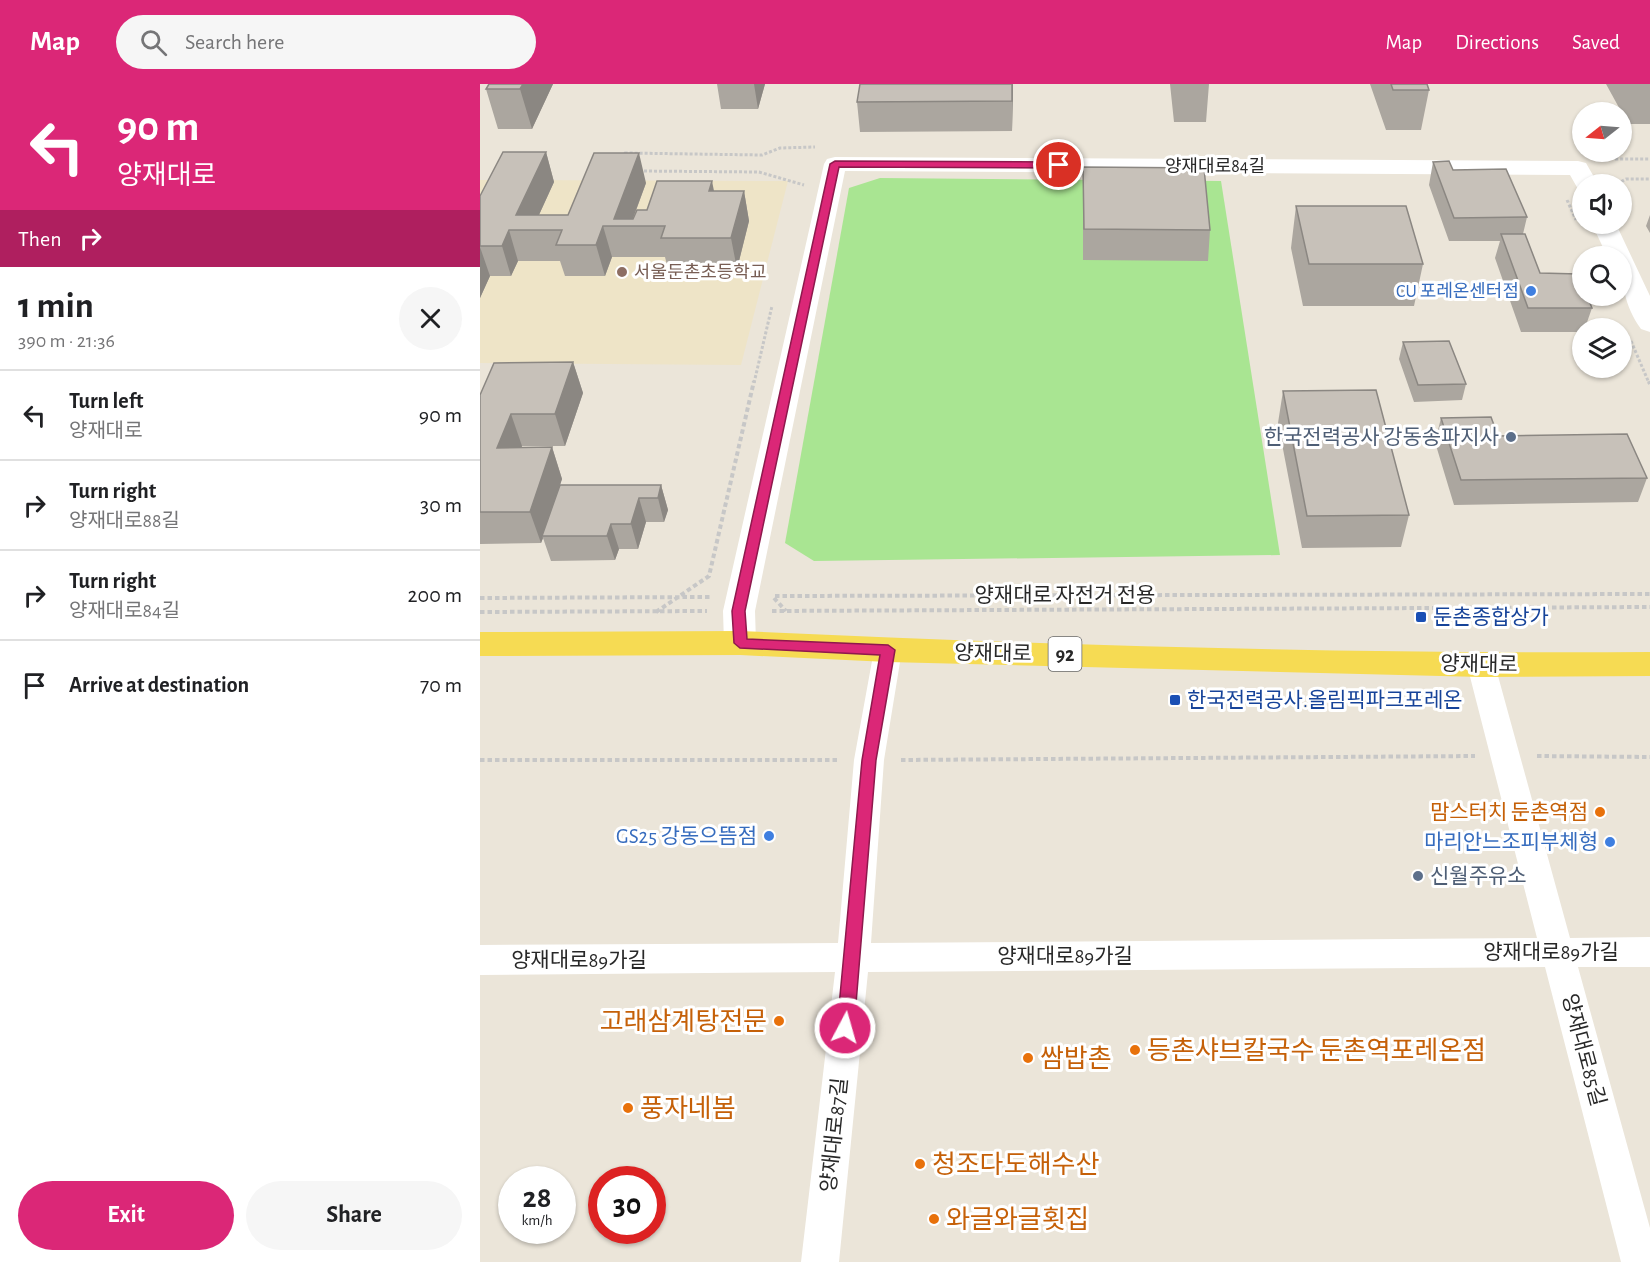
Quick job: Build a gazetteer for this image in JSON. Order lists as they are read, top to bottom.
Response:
{
  "streets": {
    "main road": ["양재대로", "92"],
    "street": [
      "양재대로84길",
      "양재대로89가길",
      "양재대로85길",
      "양재대로87길"
    ],
    "path": ["양재대로 자전거 전용"]
  },
  "crossings": [
    ["양재대로84길", "양재대로 자전거 전용"],
    ["양재대로", "양재대로85길"],
    ["양재대로", "양재대로87길"],
    ["양재대로89가길", "양재대로85길"],
    ["양재대로89가길", "양재대로87길"]
  ],
  "places": {
    "other": [
      "서울둔촌초등학교",
      "CU 포레온센터점",
      "한국전력공사 강동송파지사",
      "맘스터치 둔촌역점",
      "GS25 강동으뜸점",
      "마리안느조피부체형",
      "신월주유소",
      "고래삼계탕전문",
      "등촌샤브칼국수 둔촌역포레온점",
      "쌈밥촌",
      "풍자네봄",
      "청조다도해수산",
      "와글와글횟집"
    ],
    "transit": ["둔촌종합상가", "한국전력공사.올림픽파크포레온"]
  },
  "north": "left",
  "page": {
    "header": "Map",
    "search": "Search here",
    "nav": ["Map", "Directions", "Saved"],
    "turn": ["90 m", "양재대로"],
    "then": "Then",
    "heading": ["1 min", "390 m · 21:36"],
    "list": [
      {
        "name": "Turn left",
        "note": "양재대로",
        "value": "90 m"
      },
      {
        "name": "Turn right",
        "note": "양재대로88길",
        "value": "30 m"
      },
      {
        "name": "Turn right",
        "note": "양재대로84길",
        "value": "200 m"
      },
      {
        "name": "Arrive at destination",
        "value": "70 m"
      }
    ],
    "speed": "28 km/h",
    "limit": "30",
    "buttons": ["Exit", "Share"]
  }
}
